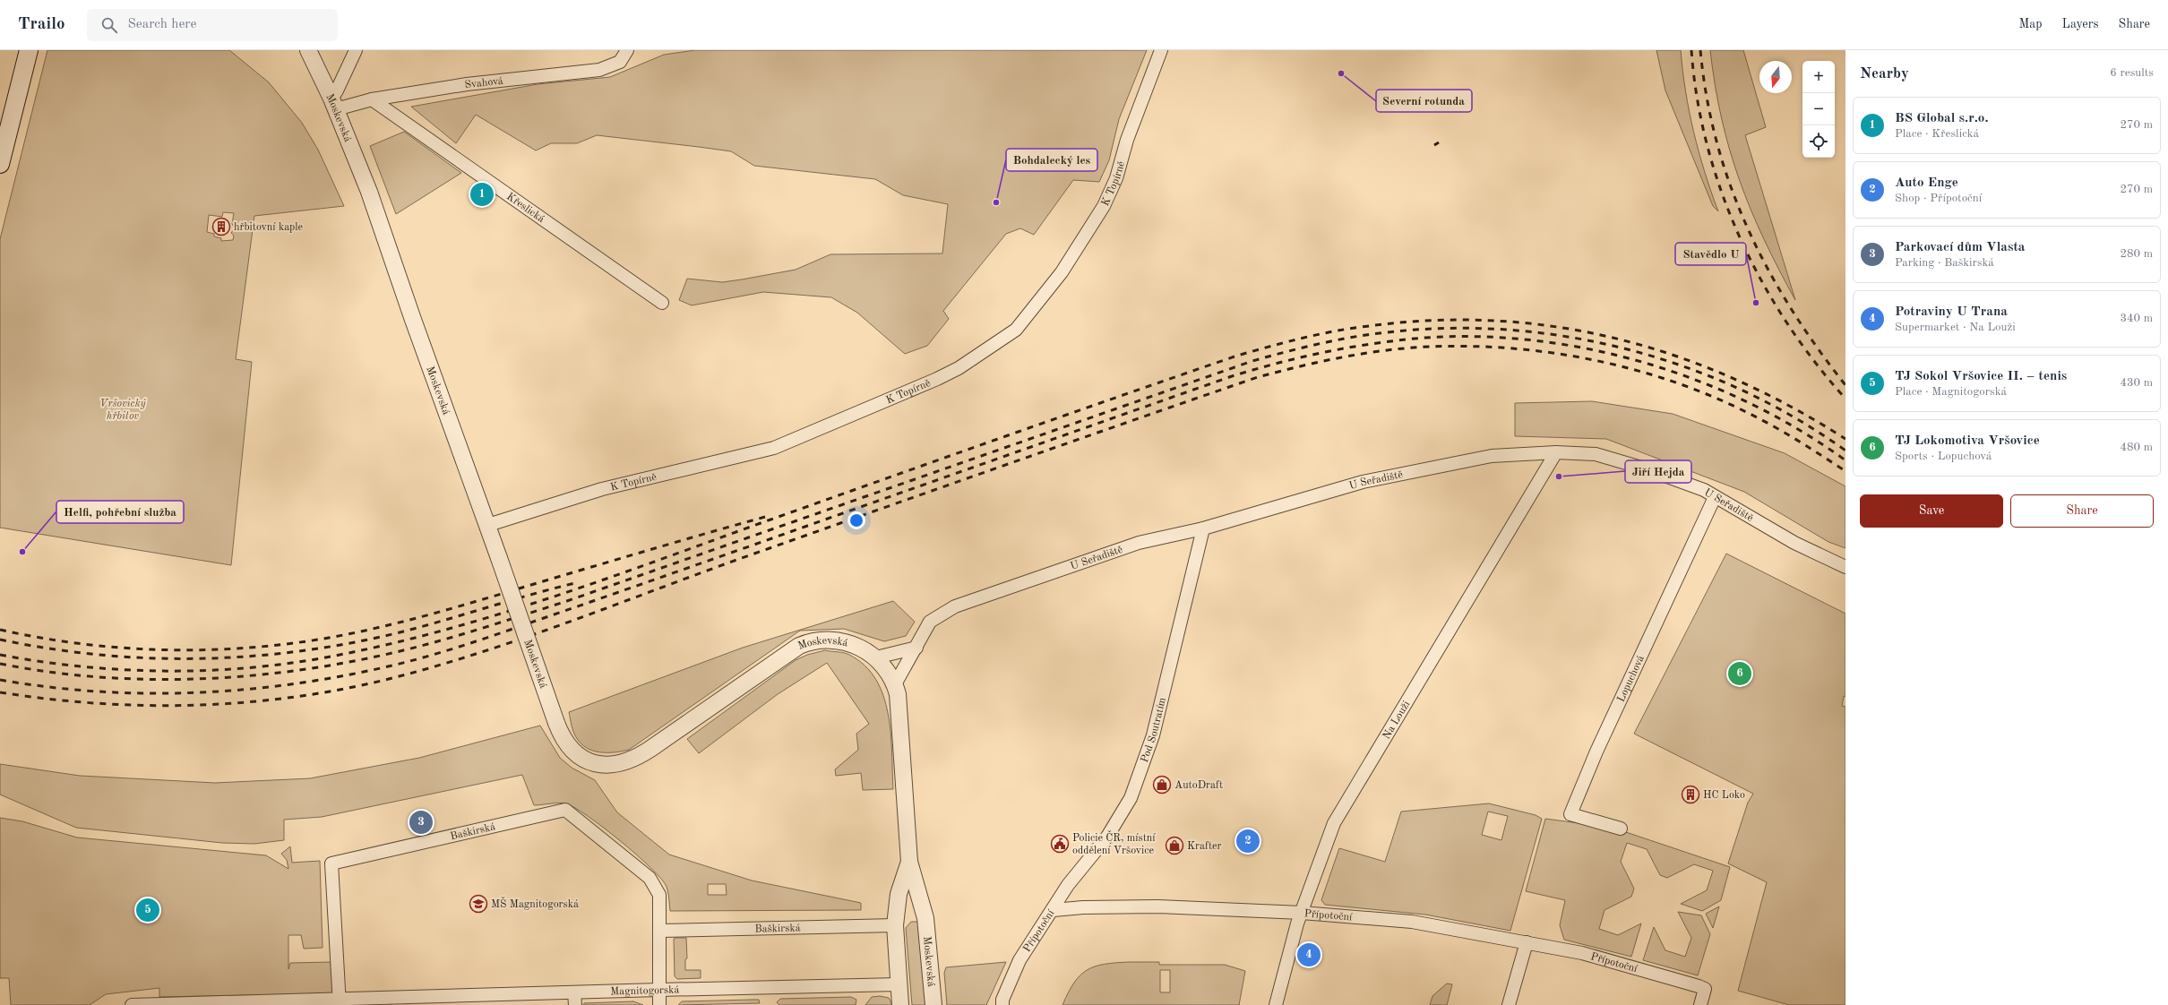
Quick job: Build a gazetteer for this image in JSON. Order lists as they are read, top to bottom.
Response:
{
  "streets": {
    "street": [
      "Svahová",
      "Moskevská",
      "K Topírně",
      "Křeslická",
      "U Seřadiště",
      "Lopuchová",
      "Na Louži",
      "Pod Soutratím",
      "Baškirská",
      "Přípotoční",
      "Magnitogorská"
    ]
  },
  "crossings": [
    ["Svahová", "Moskevská"],
    ["Svahová", "Křeslická"],
    ["Moskevská", "K Topírně"],
    ["Moskevská", "U Seřadiště"],
    ["Moskevská", "Baškirská"],
    ["Moskevská", "Magnitogorská"],
    ["U Seřadiště", "Lopuchová"],
    ["U Seřadiště", "Na Louži"],
    ["U Seřadiště", "Pod Soutratím"],
    ["Na Louži", "Přípotoční"],
    ["Pod Soutratím", "Přípotoční"],
    ["Baškirská", "Magnitogorská"]
  ],
  "parks": ["Vršovický hřbitov"],
  "places": {
    "other": [
      "Severní rotunda",
      "Bohdalecký les",
      "Stavědlo U",
      "Jiří Hejda",
      "Helfi, pohřební služba"
    ],
    "building": ["hřbitovní kaple", "HC Loko"],
    "shop": ["AutoDraft", "Krafter"],
    "public building": ["Policie ČR, místní oddělení Vršovice"],
    "school or university": ["MŠ Magnitogorská"]
  },
  "north": "bottom",
  "page": {
    "header": "Trailo",
    "search": "Search here",
    "nav": ["Map", "Layers", "Share"],
    "heading": ["Nearby", "6 results"],
    "map_buttons": ["+", "−"],
    "list": [
      {
        "mark": "1",
        "name": "BS Global s.r.o.",
        "note": "Place · Křeslická",
        "value": "270 m"
      },
      {
        "mark": "2",
        "name": "Auto Enge",
        "note": "Shop · Přípotoční",
        "value": "270 m"
      },
      {
        "mark": "3",
        "name": "Parkovací dům Vlasta",
        "note": "Parking · Baškirská",
        "value": "280 m"
      },
      {
        "mark": "4",
        "name": "Potraviny U Trana",
        "note": "Supermarket · Na Louži",
        "value": "340 m"
      },
      {
        "mark": "5",
        "name": "TJ Sokol Vršovice II. – tenis",
        "note": "Place · Magnitogorská",
        "value": "430 m"
      },
      {
        "mark": "6",
        "name": "TJ Lokomotiva Vršovice",
        "note": "Sports · Lopuchová",
        "value": "480 m"
      }
    ],
    "pins": [
      "1",
      "6",
      "3",
      "2",
      "5",
      "4"
    ],
    "buttons": ["Save", "Share"]
  }
}
